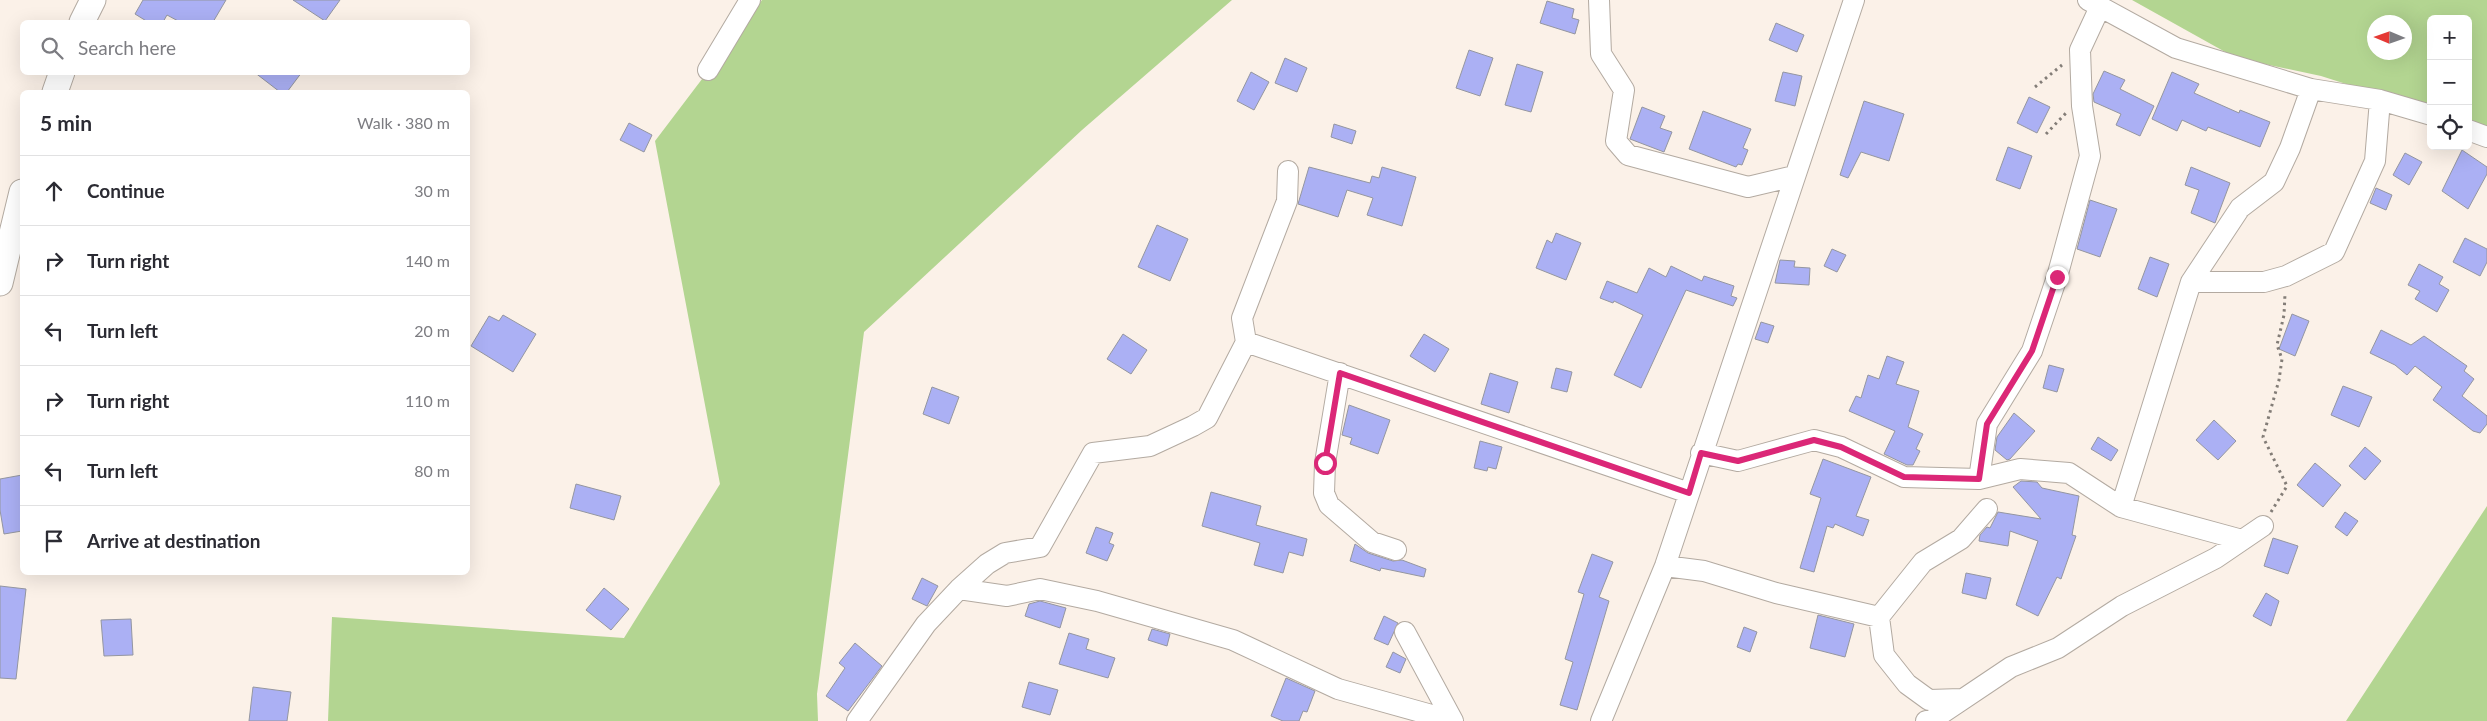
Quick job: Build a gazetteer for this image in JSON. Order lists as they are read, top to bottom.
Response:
{
  "north": "left",
  "page": {
    "map_buttons": ["+", "−"],
    "search": "Search here",
    "heading": ["5 min", "Walk · 380 m"],
    "list": [
      ["Continue", "30 m"],
      ["Turn right", "140 m"],
      ["Turn left", "20 m"],
      ["Turn right", "110 m"],
      ["Turn left", "80 m"],
      "Arrive at destination"
    ]
  }
}
